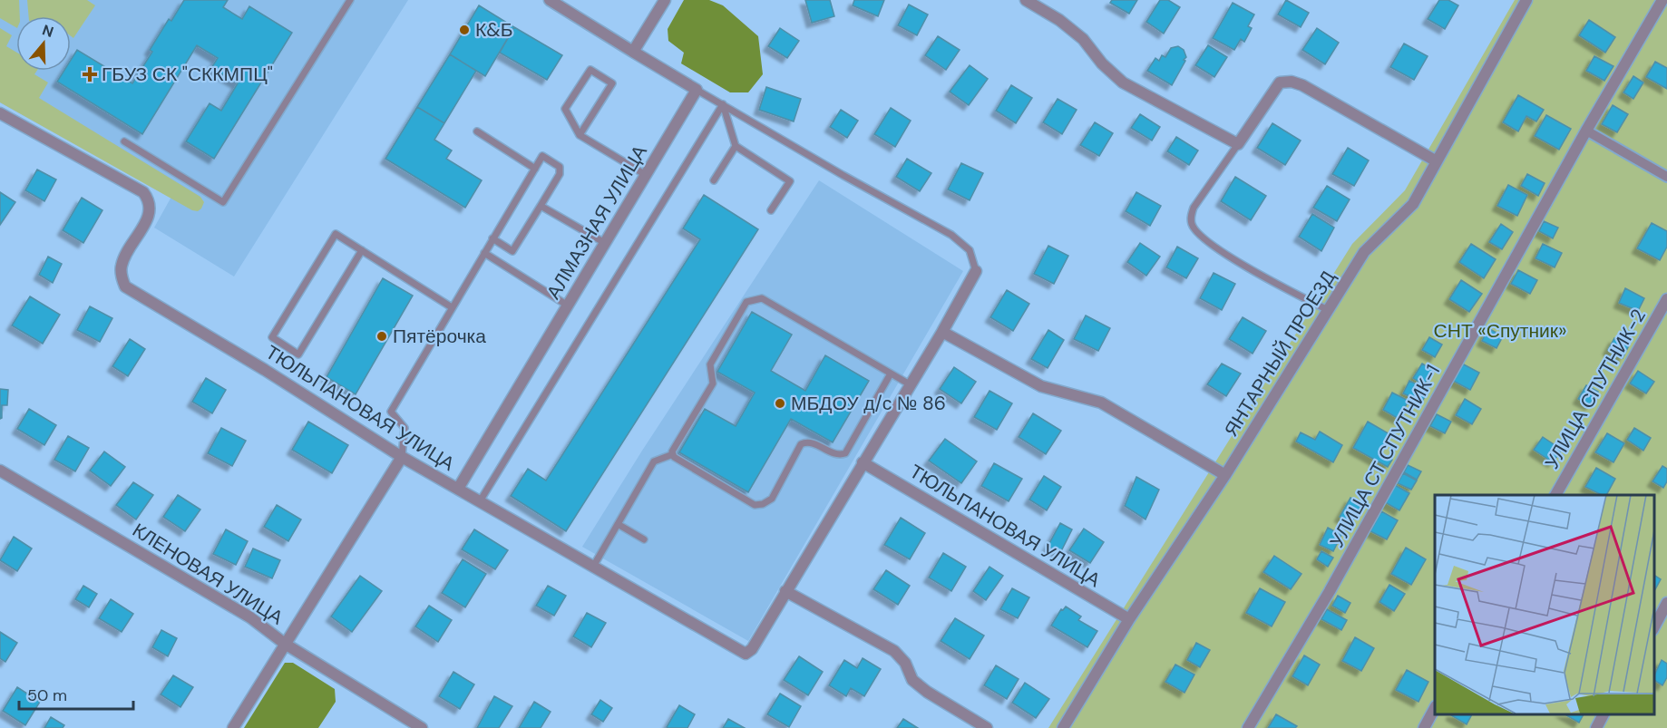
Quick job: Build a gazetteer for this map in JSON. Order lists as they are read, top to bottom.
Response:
{
  "streets": {
    "street": [
      "АЛМАЗНАЯ УЛИЦА",
      "ЯНТАРНЫЙ ПРОЕЗД",
      "УЛИЦА СПУТНИК-2",
      "ТЮЛЬПАНОВАЯ УЛИЦА",
      "УЛИЦА СТ СПУТНИК-1",
      "КЛЕНОВАЯ УЛИЦА"
    ]
  },
  "crossings": [
    ["АЛМАЗНАЯ УЛИЦА", "ТЮЛЬПАНОВАЯ УЛИЦА"],
    ["ЯНТАРНЫЙ ПРОЕЗД", "ТЮЛЬПАНОВАЯ УЛИЦА"]
  ],
  "parks": ["СНТ «Спутник»"],
  "places": {
    "other": ["К&Б", "Пятёрочка", "МБДОУ д/с № 86"],
    "health": ["ГБУЗ СК \"СККМПЦ\""]
  },
  "scale_bar": "50 m",
  "north": "top"
}
